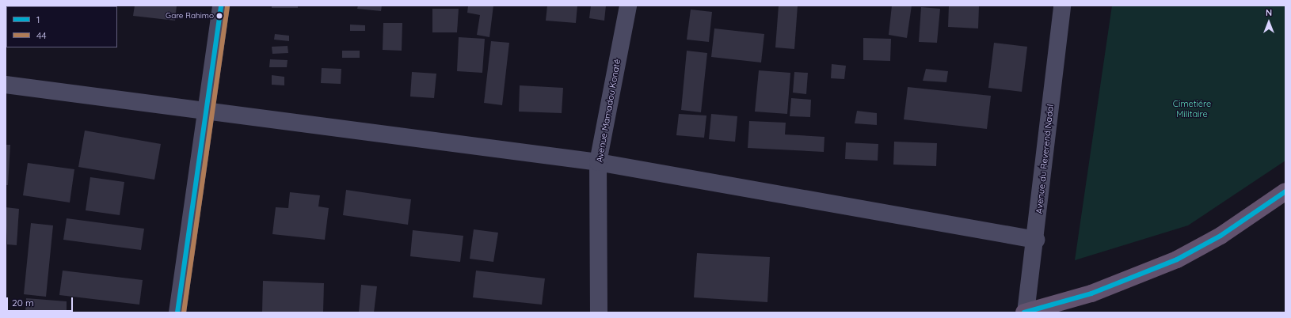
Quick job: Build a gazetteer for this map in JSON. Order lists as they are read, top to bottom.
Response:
{
  "streets": {
    "street": ["Avenue Mamadou Konaté", "Avenue du Reverend Nadal"]
  },
  "parks": ["Cimetiére Militaire"],
  "places": ["Gare Rahimo"],
  "lines": ["transit line 1", "transit line 44"],
  "legend": ["1", "44"],
  "scale_bar": "20 m",
  "north": "top"
}
